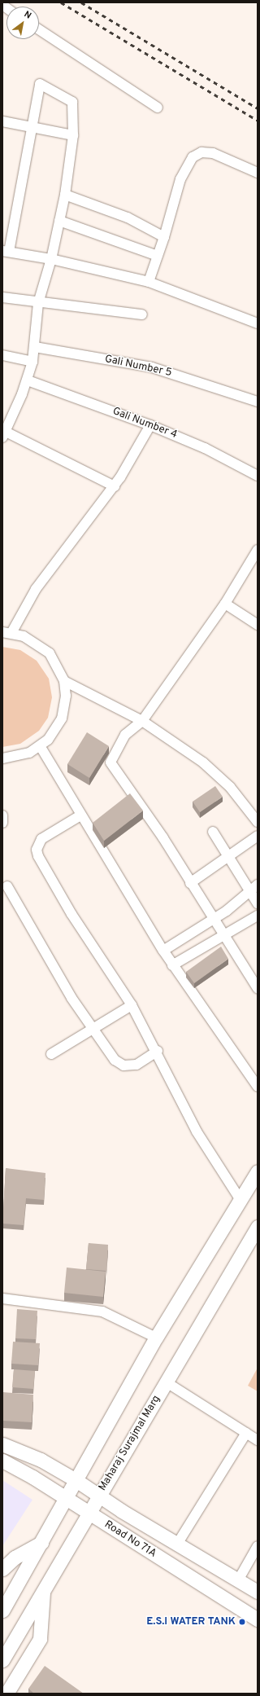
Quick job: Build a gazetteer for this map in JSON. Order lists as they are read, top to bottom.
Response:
{
  "streets": {
    "main road": ["Maharaj Surajmal Marg", "Road No 71A"],
    "street": ["Gali Number 5", "Gali Number 4"]
  },
  "crossings": [
    ["Maharaj Surajmal Marg", "Road No 71A"]
  ],
  "places": ["E.S.I WATER TANK"],
  "north": "top right"
}
